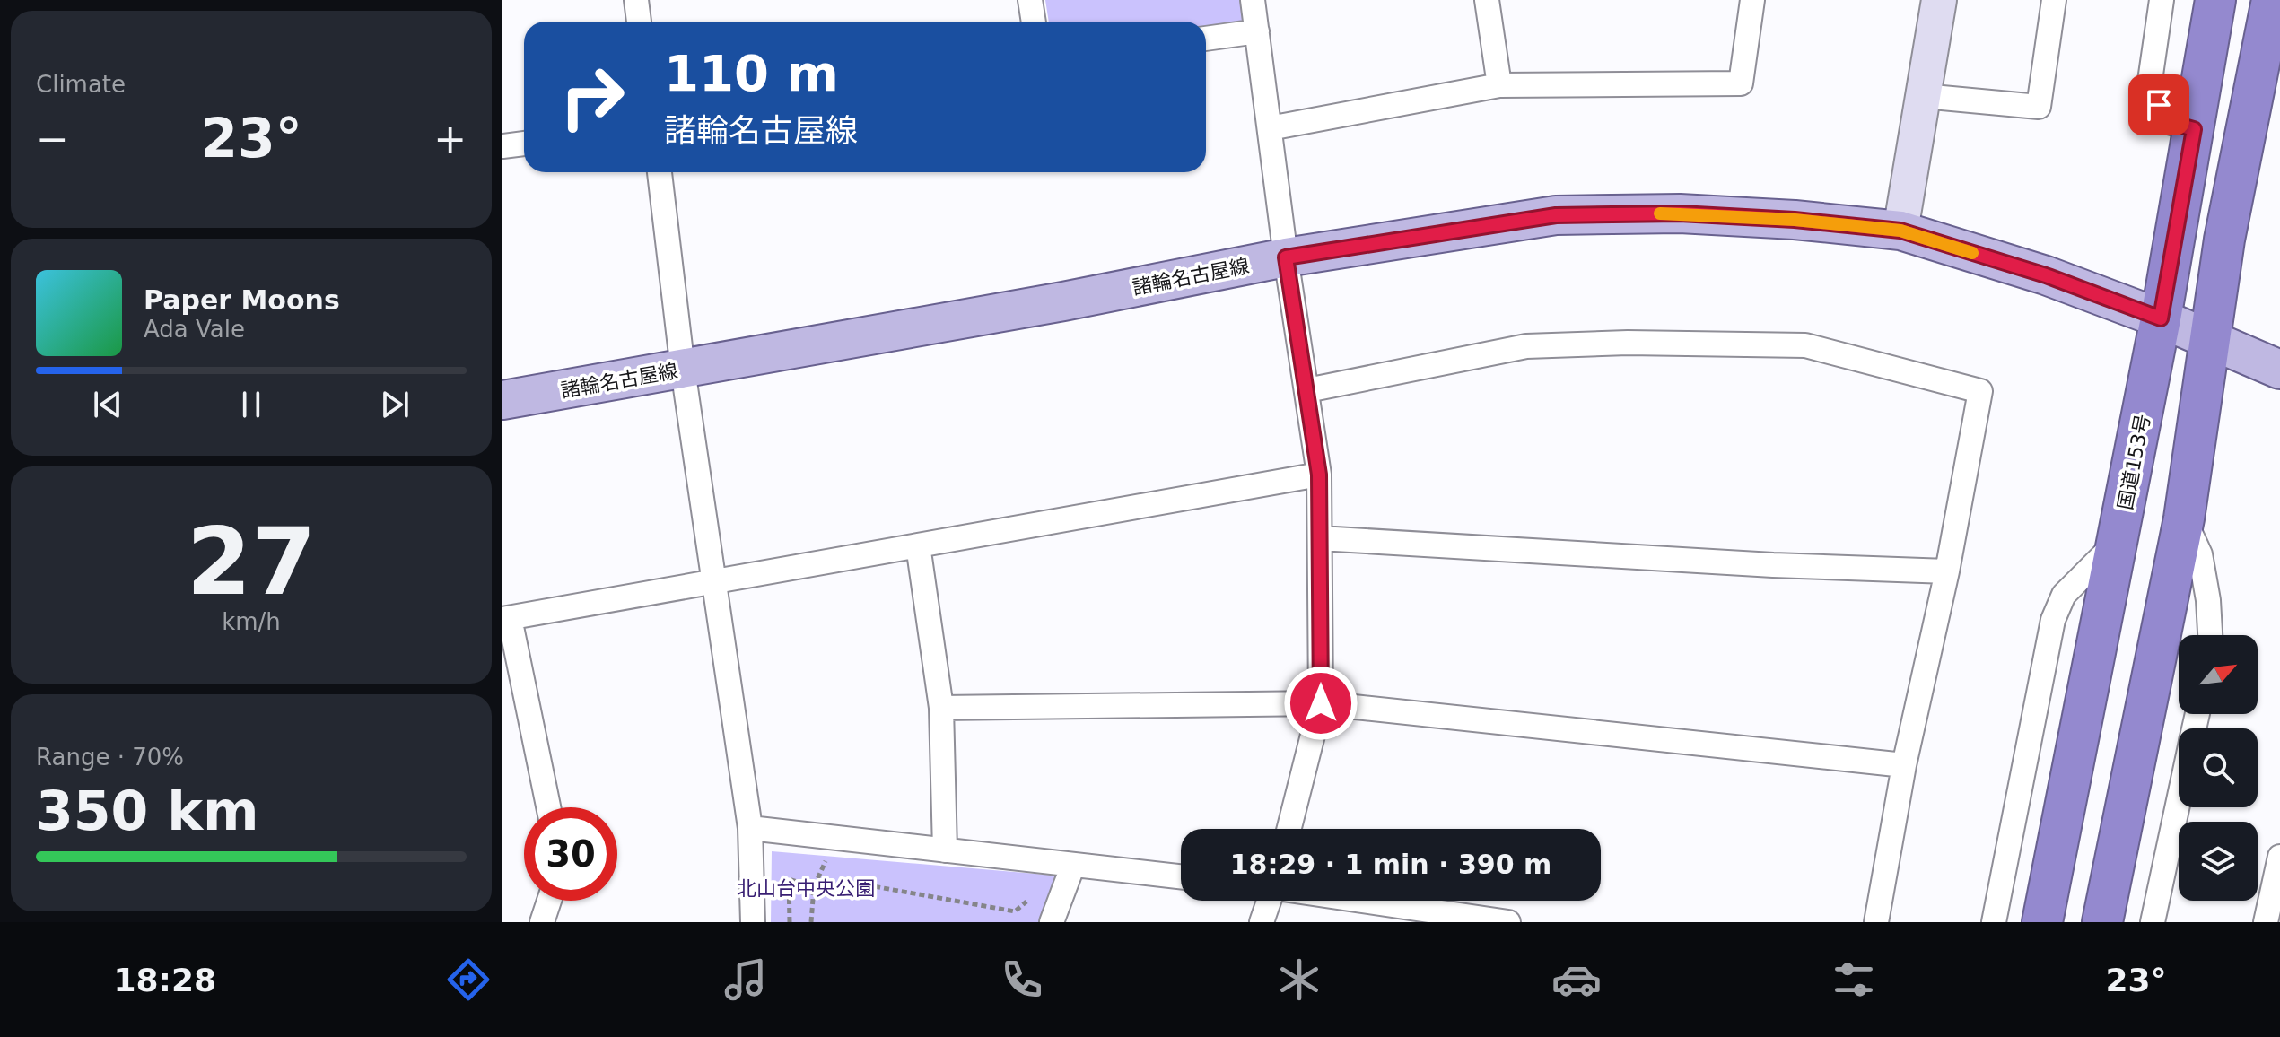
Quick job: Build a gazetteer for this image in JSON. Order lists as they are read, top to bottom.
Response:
{
  "streets": {
    "highway": ["国道153号"],
    "main road": ["諸輪名古屋線"]
  },
  "crossings": [
    ["諸輪名古屋線", "国道153号"]
  ],
  "parks": ["北山台中央公園"],
  "north": "top right",
  "page": {
    "tile": [
      "Climate",
      ["27", "km/h"],
      ["Range · 70%", "350 km"]
    ],
    "turn": ["110 m", "諸輪名古屋線"],
    "heat": ["−", "23°", "+"],
    "song": ["Paper Moons", "Ada Vale"],
    "limit": "30",
    "trip": "18:29 · 1 min · 390 m",
    "tabs": ["18:28", "23°"]
  }
}
